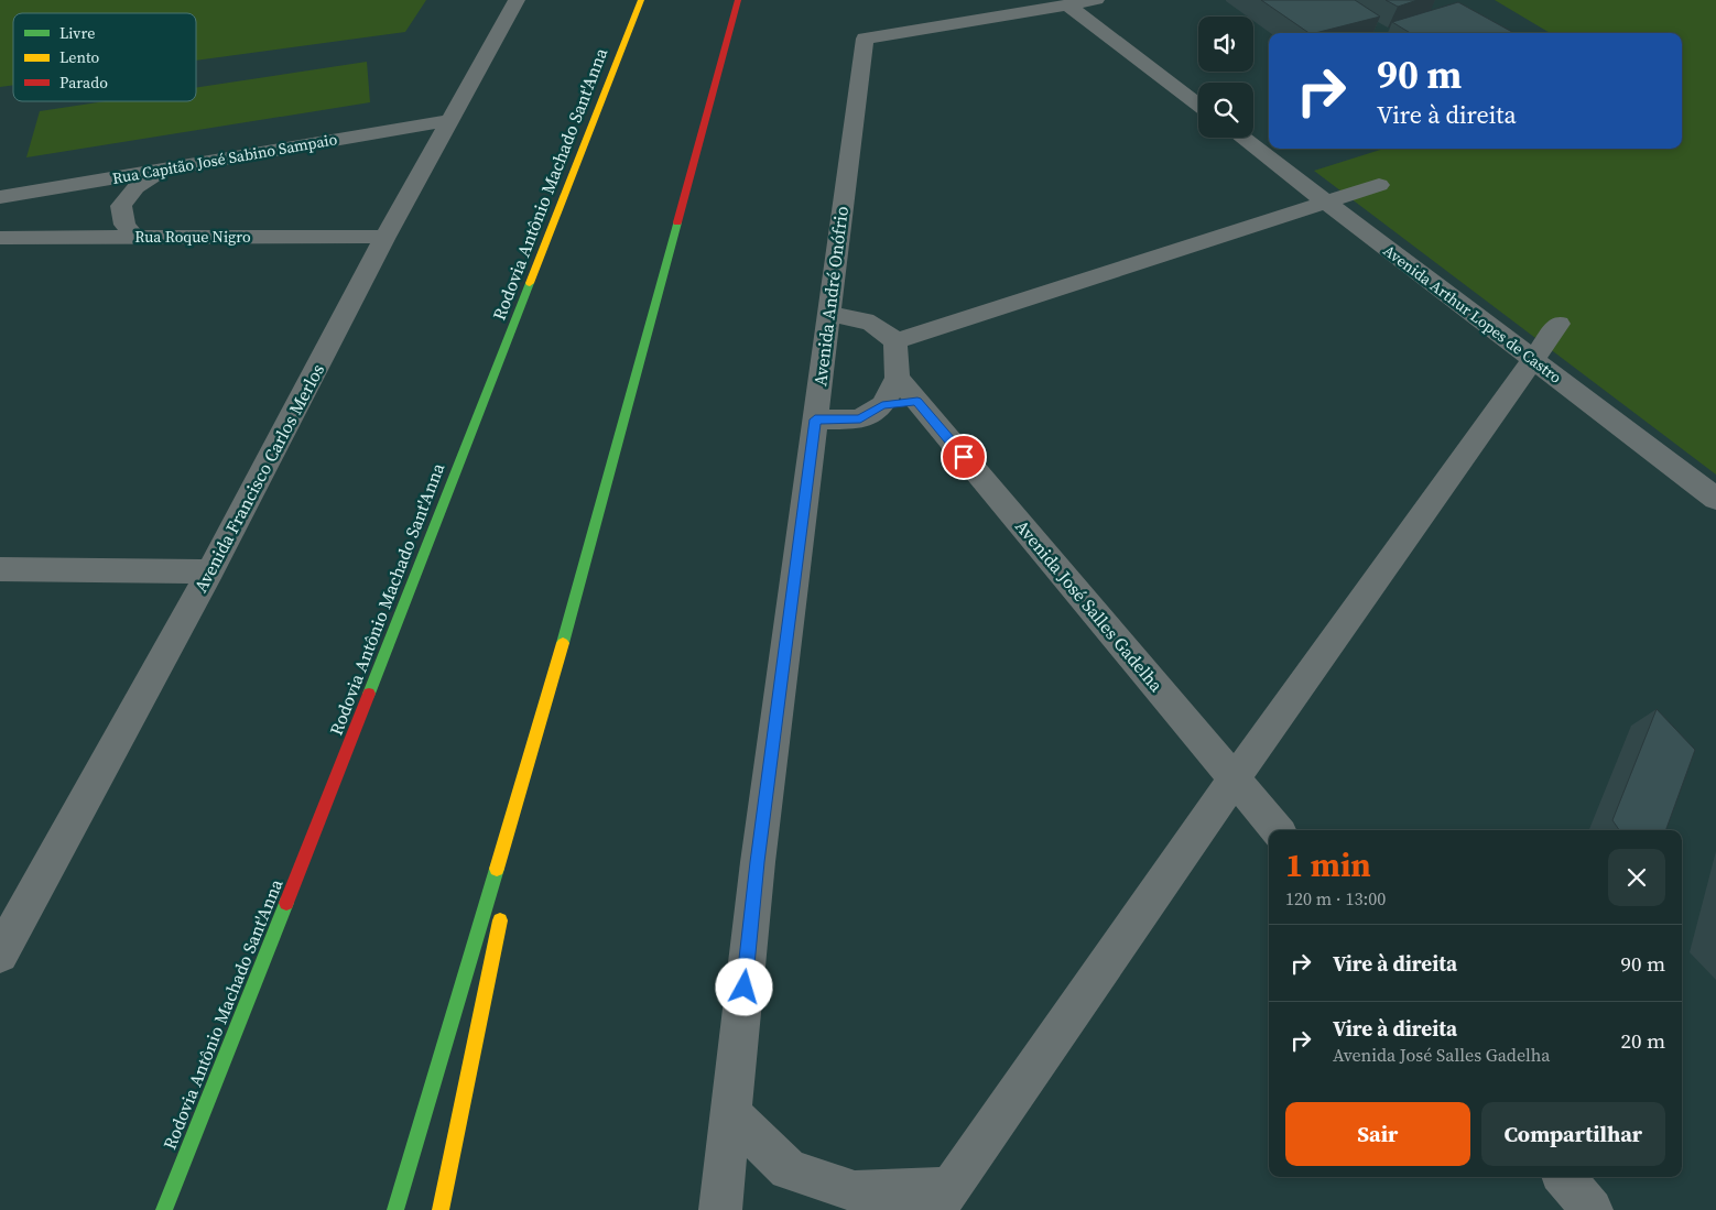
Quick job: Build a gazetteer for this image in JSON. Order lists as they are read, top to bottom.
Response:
{
  "streets": {
    "highway": ["Rodovia Antônio Machado Sant'Anna"],
    "street": [
      "Rua Capitão José Sabino Sampaio",
      "Rua Roque Nigro",
      "Avenida André Onófrio",
      "Avenida Arthur Lopes de Castro",
      "Avenida Francisco Carlos Merlos",
      "Avenida José Salles Gadelha"
    ]
  },
  "crossings": [
    ["Rua Capitão José Sabino Sampaio", "Avenida Francisco Carlos Merlos"],
    ["Rua Roque Nigro", "Avenida Francisco Carlos Merlos"]
  ],
  "legend": ["Livre", "Lento", "Parado"],
  "page": {
    "turn": ["90 m", "Vire à direita"],
    "heading": ["1 min", "120 m · 13:00"],
    "list": [
      {
        "name": "Vire à direita",
        "value": "90 m"
      },
      {
        "name": "Vire à direita",
        "note": "Avenida José Salles Gadelha",
        "value": "20 m"
      }
    ],
    "buttons": ["Sair", "Compartilhar"]
  }
}
